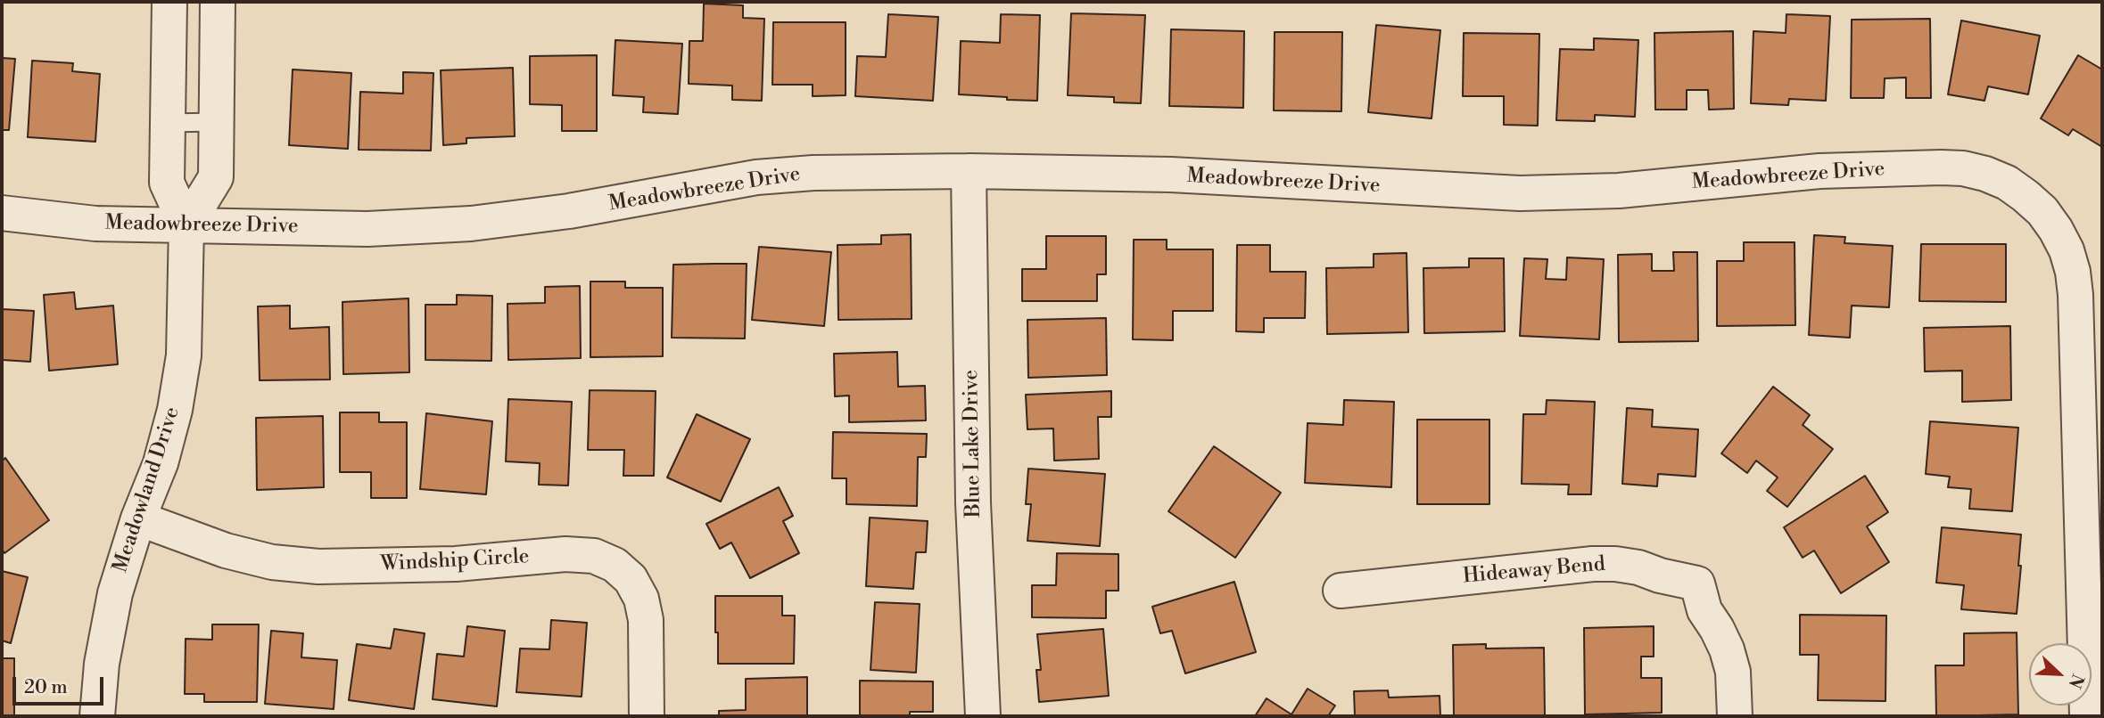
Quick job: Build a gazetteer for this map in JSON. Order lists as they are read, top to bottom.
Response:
{
  "streets": {
    "street": [
      "Meadowbreeze Drive",
      "Blue Lake Drive",
      "Meadowland Drive",
      "Windship Circle",
      "Hideaway Bend"
    ]
  },
  "crossings": [
    ["Meadowbreeze Drive", "Blue Lake Drive"],
    ["Meadowbreeze Drive", "Meadowland Drive"],
    ["Meadowland Drive", "Windship Circle"]
  ],
  "scale_bar": "20 m",
  "north": "bottom right"
}
